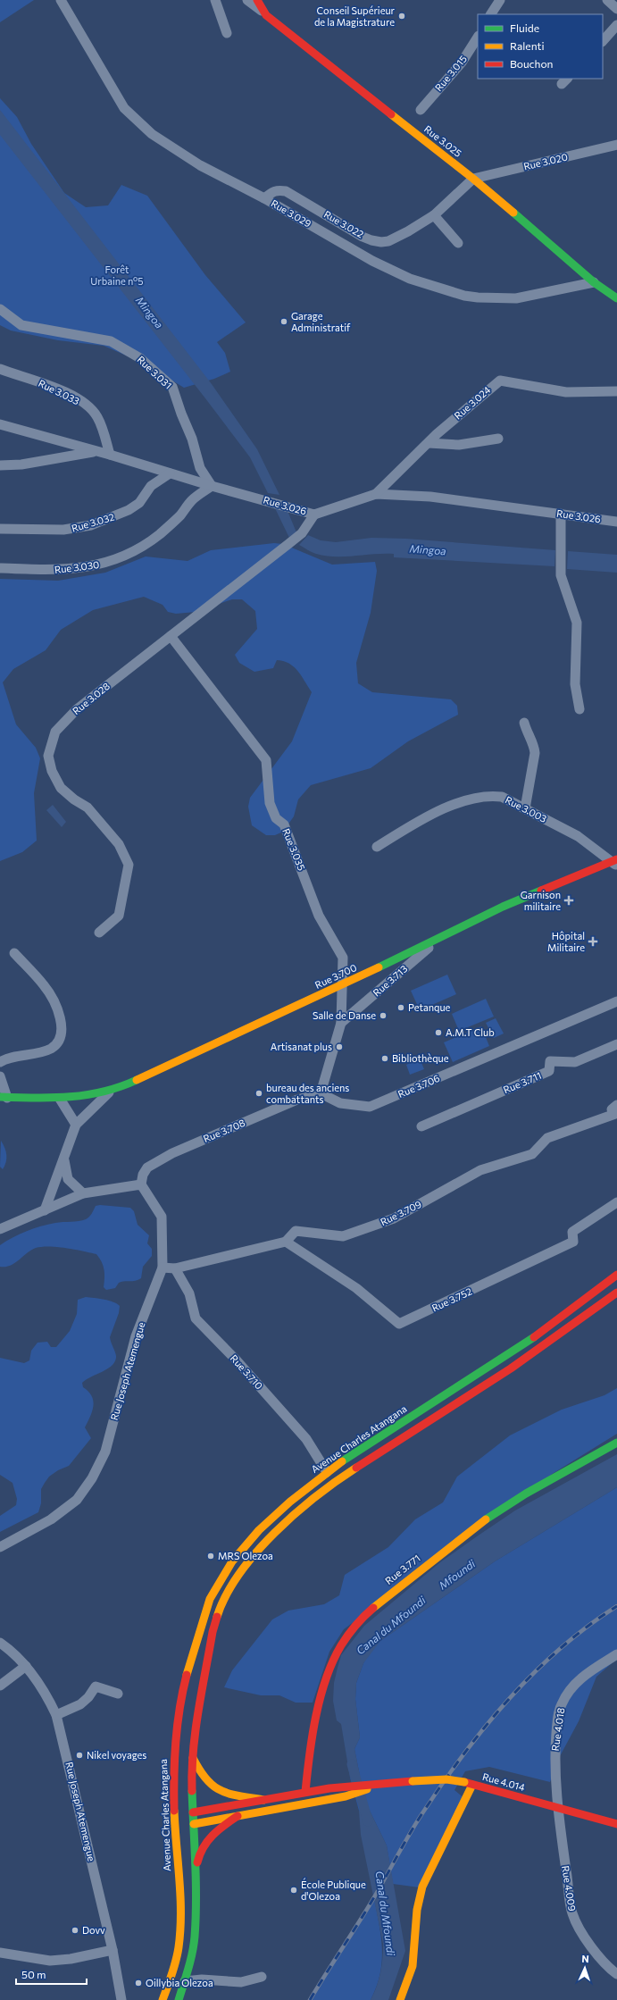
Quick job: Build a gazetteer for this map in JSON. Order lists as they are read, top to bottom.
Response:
{
  "streets": {
    "main road": [
      "Rue 3.025",
      "Rue 3.700",
      "Avenue Charles Atangana",
      "Rue 3.771",
      "Rue 4.014"
    ],
    "street": [
      "Rue 3.015",
      "Rue 3.020",
      "Rue 3.029",
      "Rue 3.022",
      "Rue 3.031",
      "Rue 3.033",
      "Rue 3.024",
      "Rue 3.026",
      "Rue 3.032",
      "Rue 3.030",
      "Rue 3.028",
      "Rue 3.003",
      "Rue 3.035",
      "Rue 3.713",
      "Rue 3.711",
      "Rue 3.706",
      "Rue 3.708",
      "Rue 3.709",
      "Rue 3.752",
      "Rue Joseph Atemengue",
      "Rue 3.710",
      "Rue 4.018",
      "Rue 4.009"
    ]
  },
  "crossings": [
    ["Rue 3.025", "Rue 3.020"],
    ["Rue 3.025", "Rue 3.029"],
    ["Rue 3.025", "Rue 3.022"],
    ["Rue 3.020", "Rue 3.022"],
    ["Rue 3.029", "Rue 3.022"],
    ["Rue 3.031", "Rue 3.026"],
    ["Rue 3.031", "Rue 3.030"],
    ["Rue 3.033", "Rue 3.026"],
    ["Rue 3.024", "Rue 3.026"],
    ["Rue 3.026", "Rue 3.032"],
    ["Rue 3.026", "Rue 3.030"],
    ["Rue 3.026", "Rue 3.028"],
    ["Rue 3.028", "Rue 3.035"],
    ["Rue 3.003", "Rue 3.700"],
    ["Rue 3.035", "Rue 3.700"],
    ["Rue 3.700", "Rue 3.713"],
    ["Rue 3.706", "Rue 3.708"],
    ["Rue 3.708", "Rue Joseph Atemengue"],
    ["Rue 3.709", "Rue 3.752"],
    ["Rue 3.709", "Rue Joseph Atemengue"],
    ["Rue 3.709", "Rue 3.710"],
    ["Rue 3.710", "Avenue Charles Atangana"],
    ["Rue 3.771", "Rue 4.014"],
    ["Rue 4.018", "Rue 4.014"],
    ["Rue 4.018", "Rue 4.009"],
    ["Rue 4.014", "Rue 4.009"]
  ],
  "water": ["Mingoa", "Mfoundi", "Canal du Mfoundi"],
  "parks": ["Forêt Urbaine n°5"],
  "places": {
    "other": [
      "Conseil Supérieur de la Magistrature",
      "Garage Administratif",
      "Petanque",
      "Salle de Danse",
      "A.M.T Club",
      "Artisanat plus",
      "Bibliothèque",
      "bureau des anciens combattants",
      "MRS Olezoa",
      "Nikel voyages",
      "École Publique d'Olezoa",
      "Dovv",
      "Oillybia Olezoa"
    ],
    "health": ["Garnison militaire", "Hôpital Militaire"]
  },
  "legend": ["Fluide", "Ralenti", "Bouchon"],
  "scale_bar": "50 m",
  "north": "top"
}
